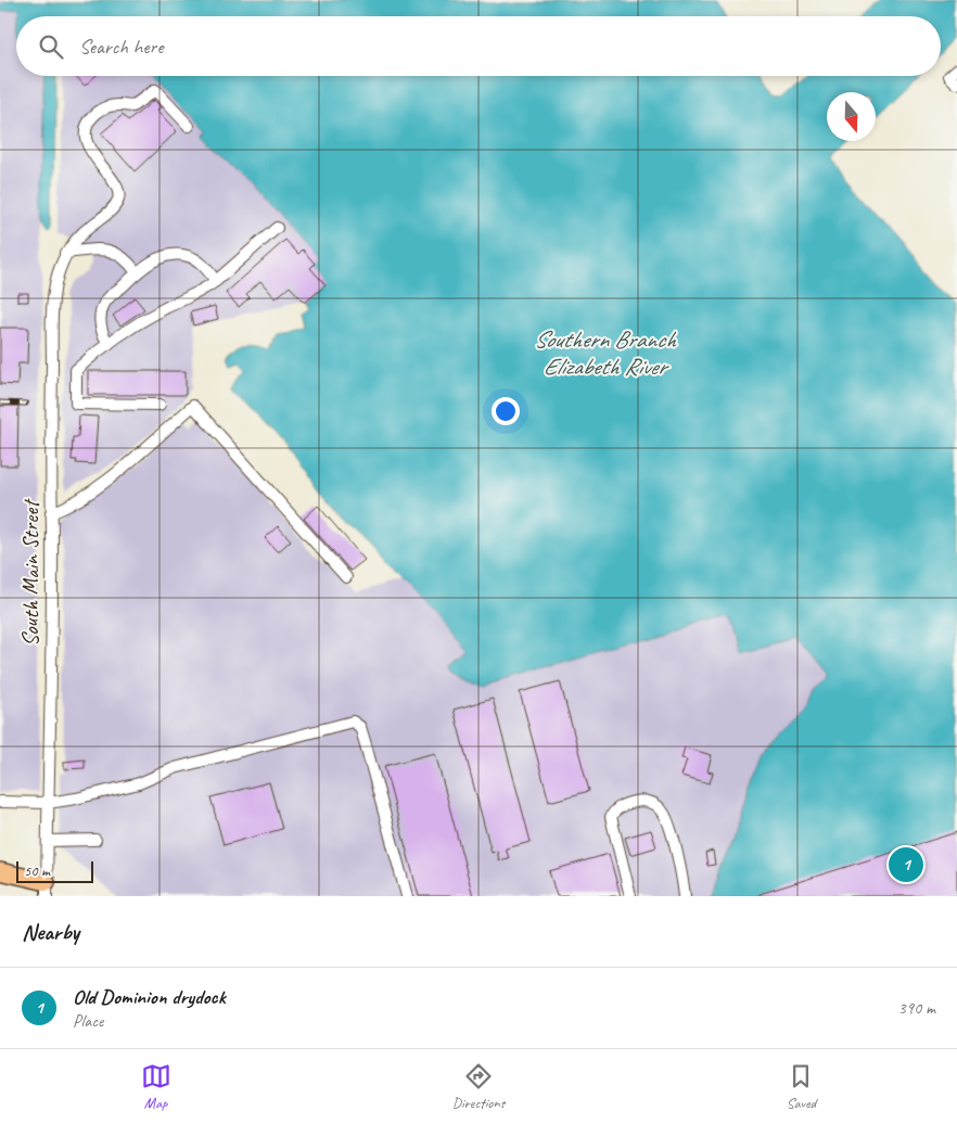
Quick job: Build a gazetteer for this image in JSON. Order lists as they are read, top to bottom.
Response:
{
  "streets": {
    "street": ["South Main Street"]
  },
  "water": ["Southern Branch Elizabeth River"],
  "scale_bar": "50 m",
  "north": "bottom",
  "page": {
    "search": "Search here",
    "pins": "1",
    "scale": "50 m",
    "heading": "Nearby",
    "list": [
      {
        "mark": "1",
        "name": "Old Dominion drydock",
        "note": "Place",
        "value": "390 m"
      }
    ],
    "nav": ["Map", "Directions", "Saved"]
  }
}
